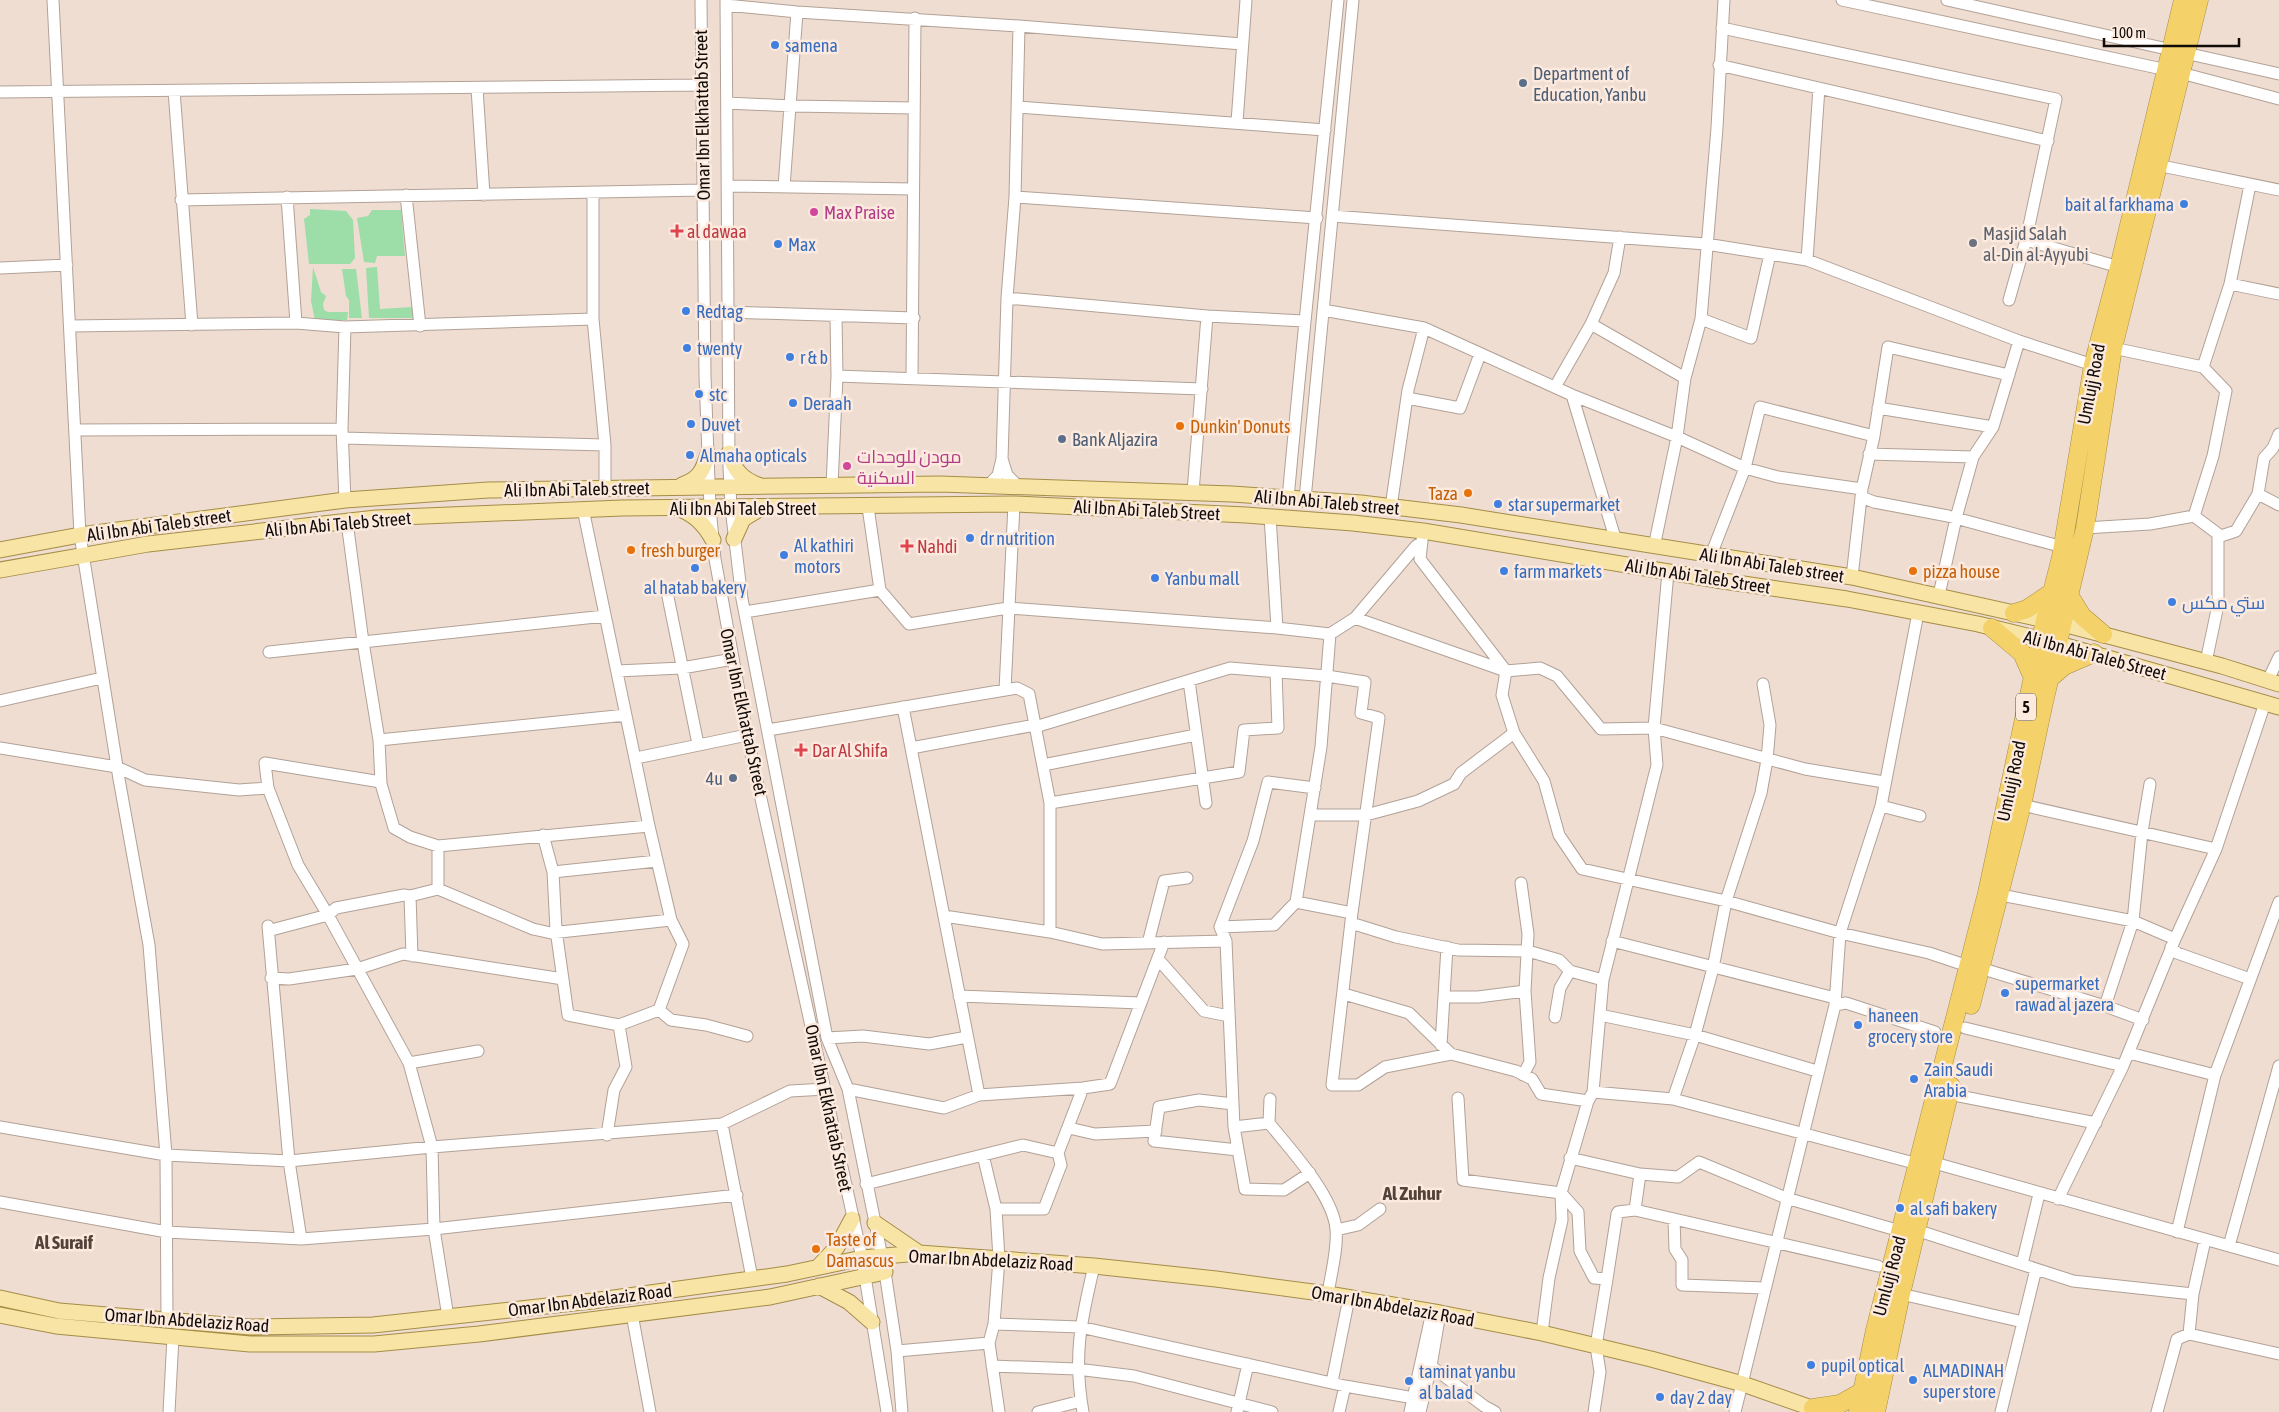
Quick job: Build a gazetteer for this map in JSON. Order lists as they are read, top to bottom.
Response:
{
  "streets": {
    "highway": ["Umlujj Road", "5"],
    "main road": ["Ali Ibn Abi Taleb street", "Ali Ibn Abi Taleb Street", "Omar Ibn Abdelaziz Road"],
    "street": ["Omar Ibn Elkhattab Street"]
  },
  "crossings": [
    ["Omar Ibn Elkhattab Street", "Ali Ibn Abi Taleb street"],
    ["Omar Ibn Elkhattab Street", "Ali Ibn Abi Taleb Street"],
    ["Omar Ibn Elkhattab Street", "Omar Ibn Abdelaziz Road"],
    ["Umlujj Road", "Ali Ibn Abi Taleb street"],
    ["Umlujj Road", "Ali Ibn Abi Taleb Street"]
  ],
  "districts": ["Al Zuhur", "Al Suraif"],
  "places": {
    "other": [
      "samena",
      "Department of Education, Yanbu",
      "bait al farkhama",
      "Max Praise",
      "Masjid Salah al-Din al-Ayyubi",
      "Max",
      "Redtag",
      "twenty",
      "r & b",
      "stc",
      "Deraah",
      "Duvet",
      "Dunkin' Donuts",
      "Bank Aljazira",
      "Almaha opticals",
      "مودن للوحدات السكنية",
      "Taza",
      "star supermarket",
      "dr nutrition",
      "fresh burger",
      "Al kathiri motors",
      "al hatab bakery",
      "farm markets",
      "pizza house",
      "Yanbu mall",
      "ستي مكس",
      "4u",
      "supermarket rawad al jazera",
      "haneen grocery store",
      "Zain Saudi Arabia",
      "al safi bakery",
      "Taste of Damascus",
      "pupil optical",
      "ALMADINAH super store",
      "taminat yanbu al balad",
      "day 2 day"
    ],
    "health": ["al dawaa", "Nahdi", "Dar Al Shifa"]
  },
  "scale_bar": "100 m"
}
